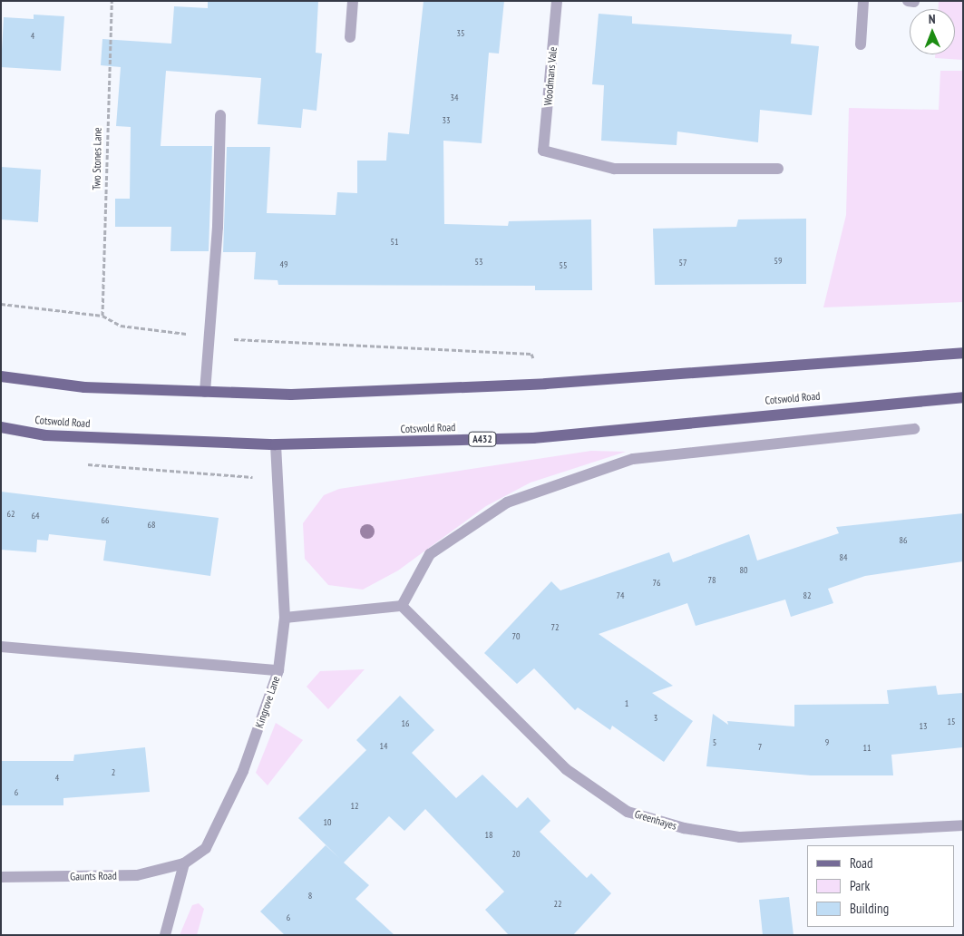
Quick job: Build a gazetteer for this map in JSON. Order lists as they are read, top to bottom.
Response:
{
  "streets": {
    "main road": ["Cotswold Road", "A432"],
    "street": [
      "Woodmans Vale",
      "Kingrove Lane",
      "Greenhayes",
      "Gaunts Road"
    ],
    "path": ["Two Stones Lane"]
  },
  "crossings": [
    ["Cotswold Road", "Kingrove Lane"],
    ["Kingrove Lane", "Gaunts Road"]
  ],
  "house_numbers": [
    "35",
    "4",
    "34",
    "33",
    "51",
    "59",
    "53",
    "57",
    "49",
    "55",
    "62",
    "64",
    "66",
    "68",
    "86",
    "84",
    "80",
    "78",
    "76",
    "74",
    "82",
    "72",
    "70",
    "1",
    "3",
    "15",
    "16",
    "13",
    "5",
    "9",
    "14",
    "7",
    "11",
    "2",
    "4",
    "6",
    "12",
    "10",
    "18",
    "20",
    "8",
    "22",
    "6"
  ],
  "legend": ["Road", "Park", "Building"],
  "north": "top"
}
